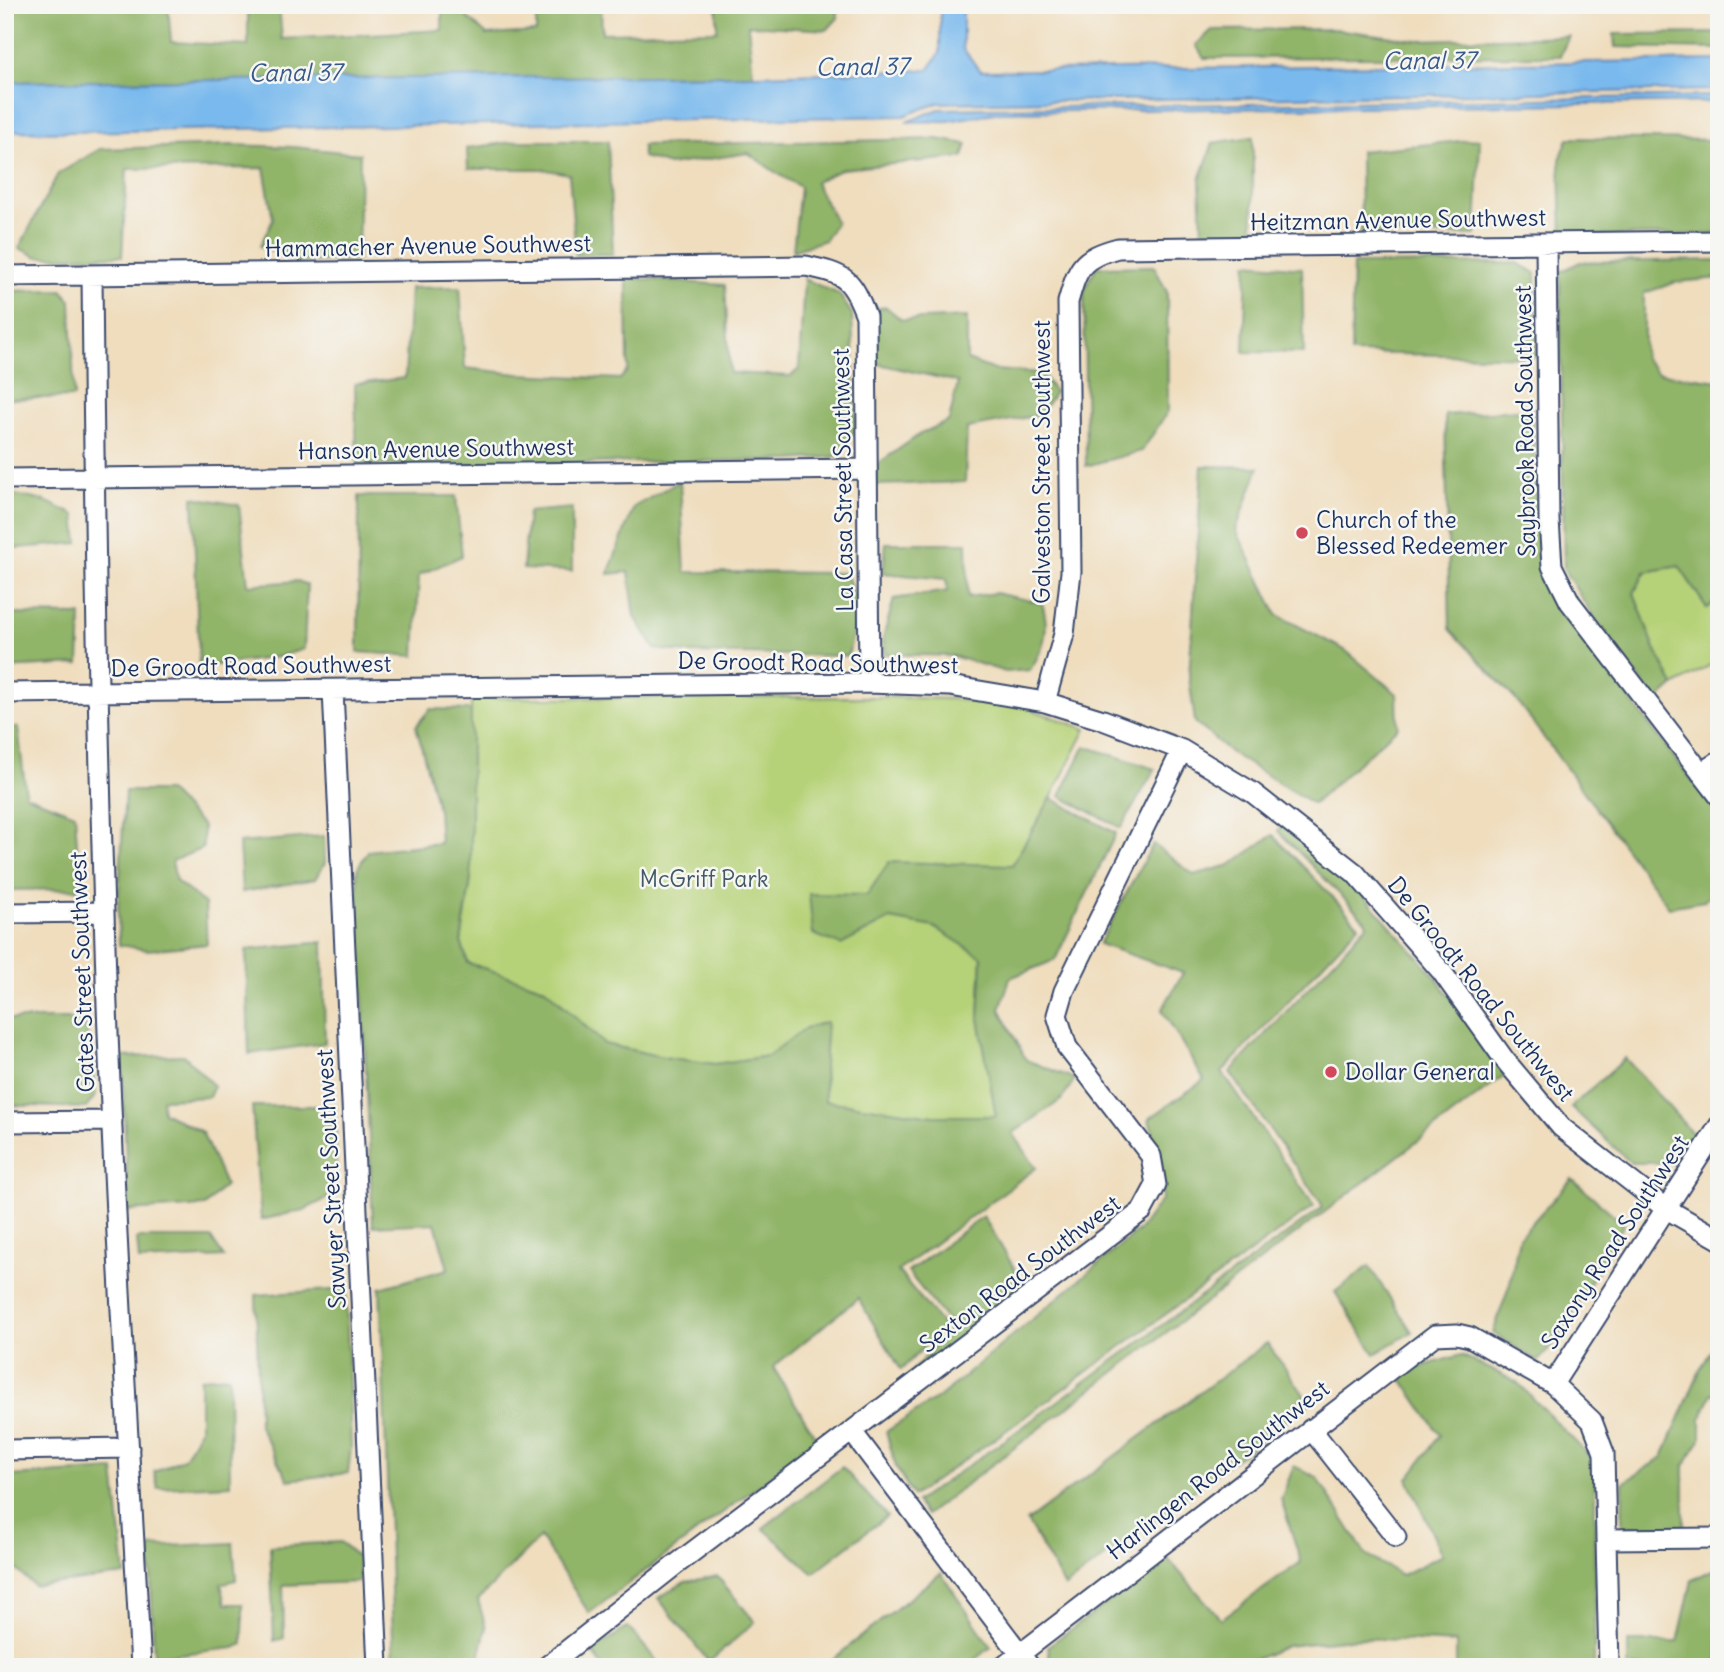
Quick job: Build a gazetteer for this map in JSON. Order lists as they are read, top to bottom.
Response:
{
  "streets": {
    "street": [
      "Heitzman Avenue Southwest",
      "Hammacher Avenue Southwest",
      "Saybrook Road Southwest",
      "Hanson Avenue Southwest",
      "Galveston Street Southwest",
      "La Casa Street Southwest",
      "De Groodt Road Southwest",
      "Gates Street Southwest",
      "Sawyer Street Southwest",
      "Saxony Road Southwest",
      "Sexton Road Southwest",
      "Harlingen Road Southwest"
    ]
  },
  "crossings": [
    ["Heitzman Avenue Southwest", "Saybrook Road Southwest"],
    ["Heitzman Avenue Southwest", "Galveston Street Southwest"],
    ["Hammacher Avenue Southwest", "La Casa Street Southwest"],
    ["Hammacher Avenue Southwest", "Gates Street Southwest"],
    ["Hanson Avenue Southwest", "La Casa Street Southwest"],
    ["Hanson Avenue Southwest", "Gates Street Southwest"],
    ["Galveston Street Southwest", "De Groodt Road Southwest"],
    ["La Casa Street Southwest", "De Groodt Road Southwest"],
    ["De Groodt Road Southwest", "Gates Street Southwest"],
    ["De Groodt Road Southwest", "Sawyer Street Southwest"],
    ["De Groodt Road Southwest", "Saxony Road Southwest"],
    ["De Groodt Road Southwest", "Sexton Road Southwest"],
    ["Saxony Road Southwest", "Harlingen Road Southwest"]
  ],
  "water": ["Canal 37"],
  "parks": ["McGriff Park"],
  "places": ["Church of the Blessed Redeemer", "Dollar General"]
}
